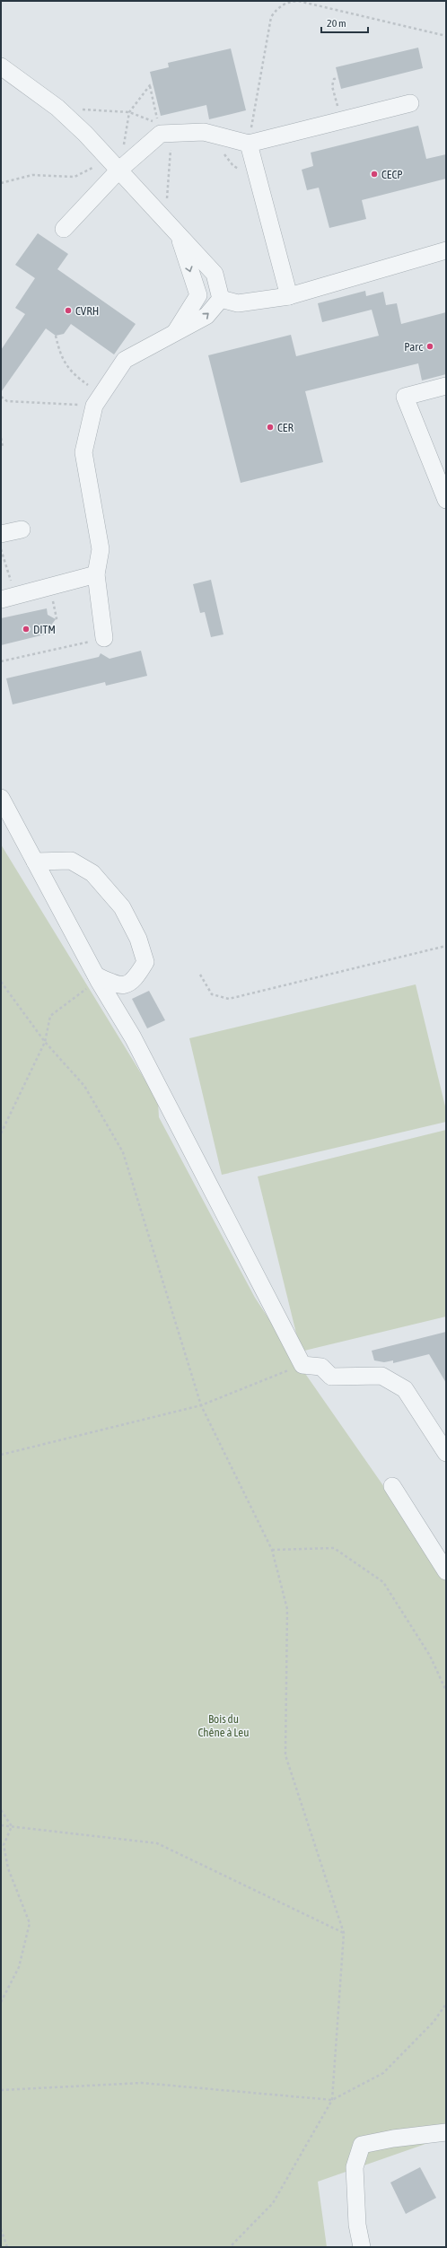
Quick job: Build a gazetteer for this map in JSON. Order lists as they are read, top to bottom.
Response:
{
  "parks": ["Bois du Chêne à Leu"],
  "places": [
    "CECP",
    "CVRH",
    "Parc",
    "CER",
    "DITM"
  ],
  "scale_bar": "20 m"
}
